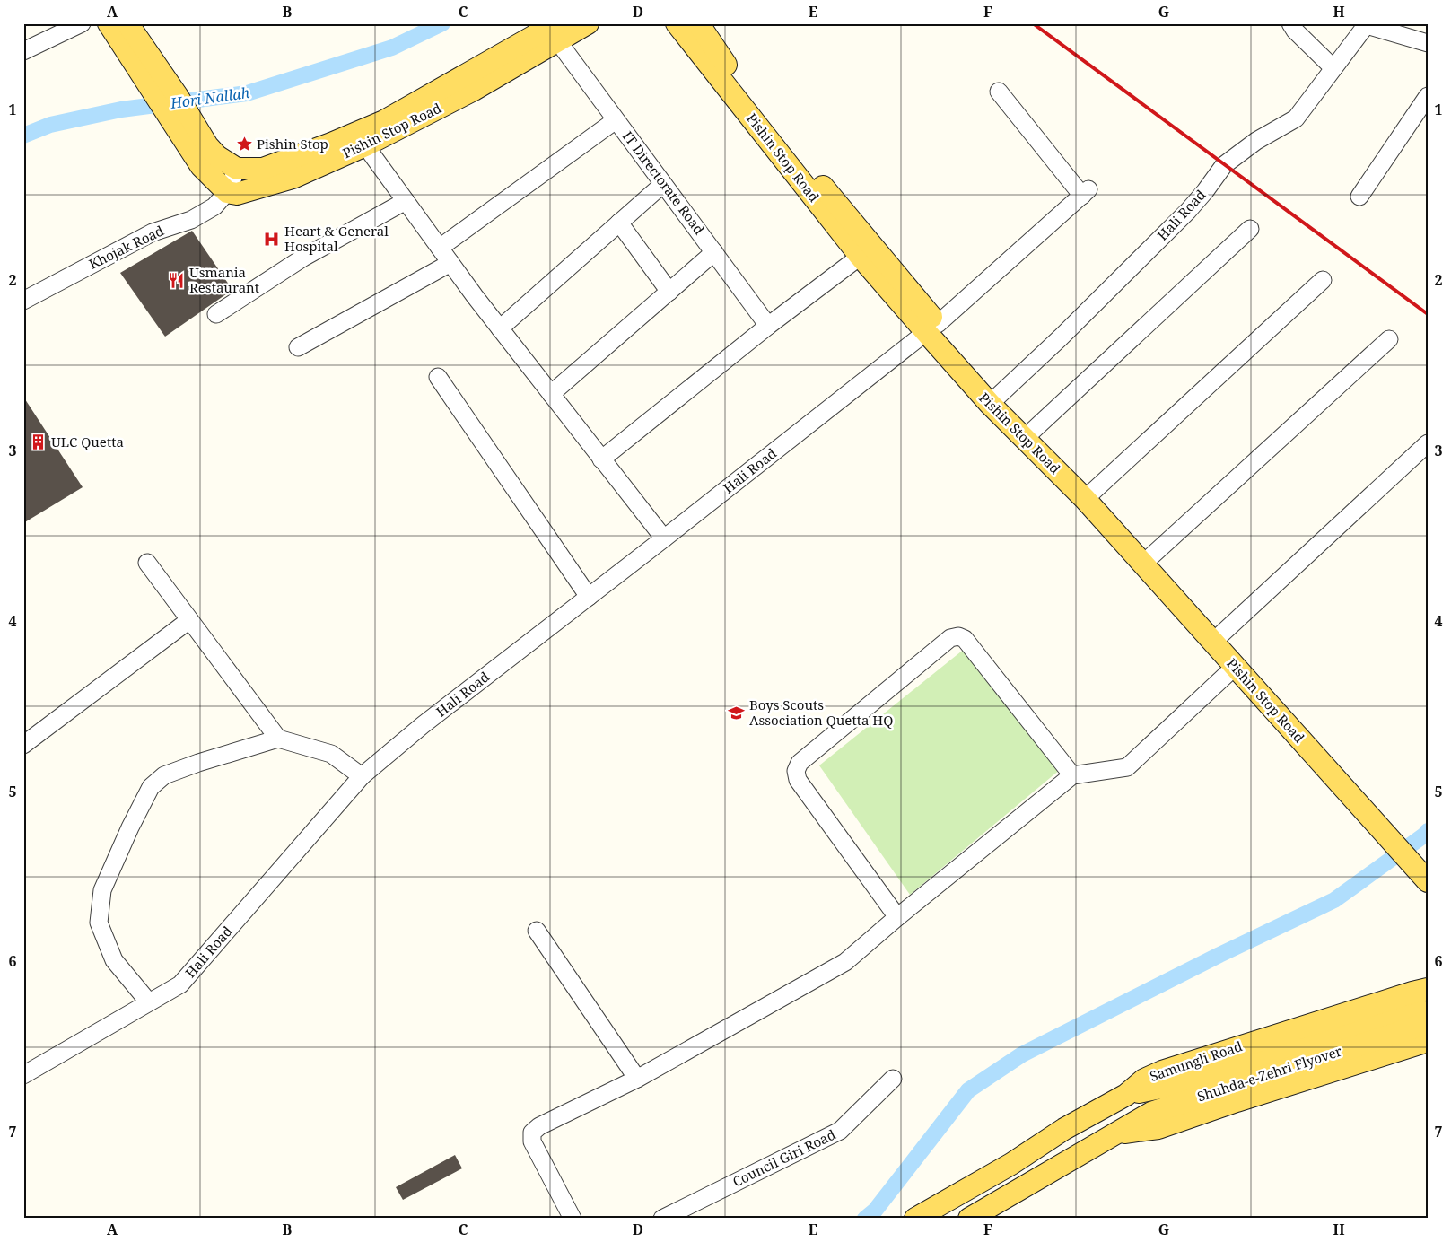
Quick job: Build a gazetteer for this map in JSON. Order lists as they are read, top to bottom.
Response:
{
  "streets": {
    "main road": ["Pishin Stop Road", "Samungli Road", "Shuhda-e-Zehri Flyover"],
    "street": [
      "IT Directorate Road",
      "Hali Road",
      "Khojak Road",
      "Council Giri Road"
    ]
  },
  "crossings": [
    ["Pishin Stop Road", "IT Directorate Road"],
    ["Pishin Stop Road", "Hali Road"],
    ["Pishin Stop Road", "Khojak Road"],
    ["Samungli Road", "Shuhda-e-Zehri Flyover"]
  ],
  "water": ["Hori Nallah"],
  "places": {
    "place": ["Pishin Stop"],
    "hospital": ["Heart & General Hospital"],
    "restaurant": ["Usmania Restaurant"],
    "building": ["ULC Quetta"],
    "school or university": ["Boys Scouts Association Quetta HQ"]
  },
  "grid": {
    "columns": [
      "A",
      "B",
      "C",
      "D",
      "E",
      "F",
      "G",
      "H"
    ],
    "rows": [
      "1",
      "2",
      "3",
      "4",
      "5",
      "6",
      "7"
    ]
  }
}
